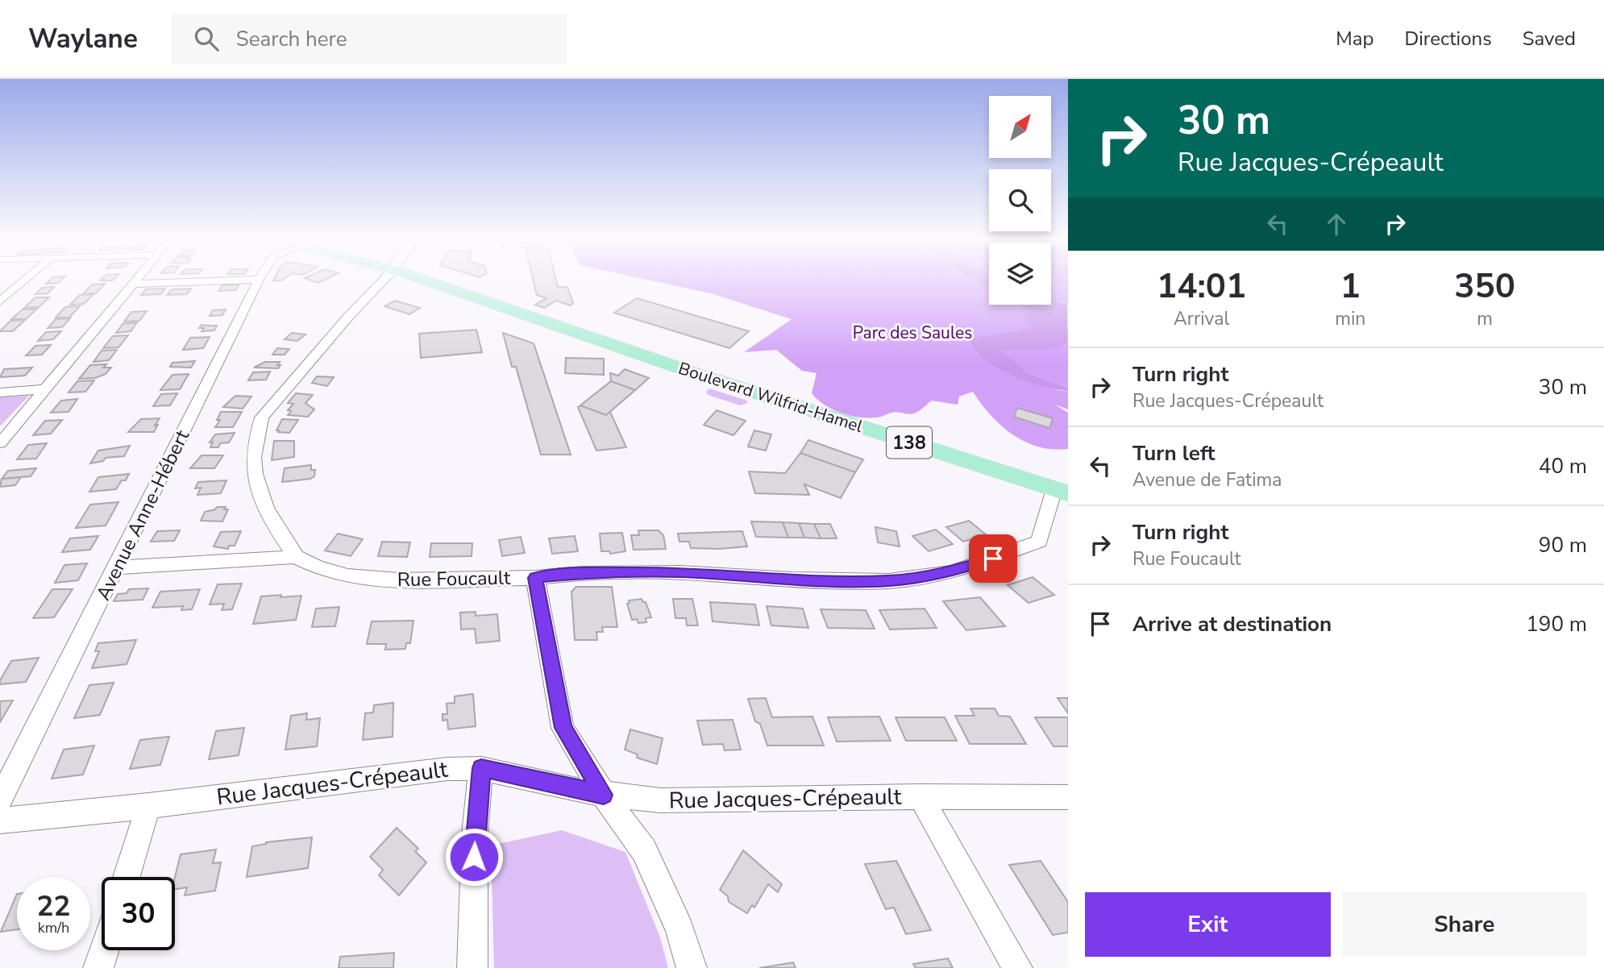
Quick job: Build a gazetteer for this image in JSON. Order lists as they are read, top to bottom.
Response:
{
  "streets": {
    "main road": ["Boulevard Wilfrid-Hamel", "138"],
    "street": ["Avenue Anne-Hébert", "Rue Foucault", "Rue Jacques-Crépeault"]
  },
  "crossings": [
    ["Boulevard Wilfrid-Hamel", "Rue Foucault"],
    ["Avenue Anne-Hébert", "Rue Foucault"]
  ],
  "parks": ["Parc des Saules"],
  "north": "top right",
  "page": {
    "header": "Waylane",
    "search": "Search here",
    "nav": ["Map", "Directions", "Saved"],
    "turn": ["30 m", "Rue Jacques-Crépeault"],
    "eta": [
      "14:01",
      "Arrival",
      "1",
      "min",
      "350",
      "m"
    ],
    "list": [
      {
        "name": "Turn right",
        "note": "Rue Jacques-Crépeault",
        "value": "30 m"
      },
      {
        "name": "Turn left",
        "note": "Avenue de Fatima",
        "value": "40 m"
      },
      {
        "name": "Turn right",
        "note": "Rue Foucault",
        "value": "90 m"
      },
      {
        "name": "Arrive at destination",
        "value": "190 m"
      }
    ],
    "speed": "22 km/h",
    "limit": "30",
    "buttons": ["Exit", "Share"]
  }
}
